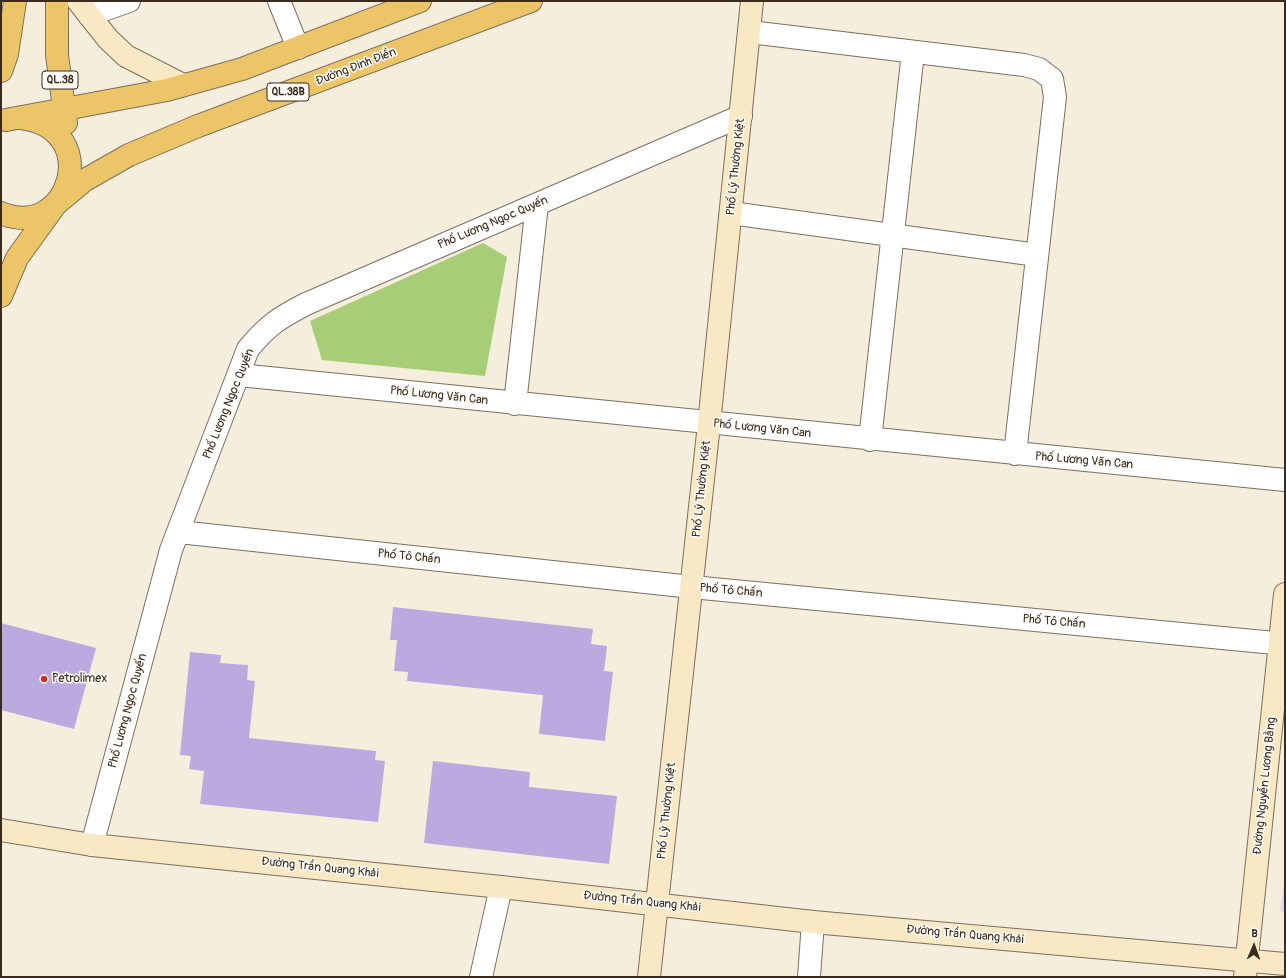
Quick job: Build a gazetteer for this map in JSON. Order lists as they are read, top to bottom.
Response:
{
  "streets": {
    "highway": ["Đường Đinh Điền", "QL.38", "QL.38B"],
    "street": [
      "Phố Lý Thường Kiệt",
      "Phố Lương Ngọc Quyến",
      "Phố Lương Văn Can",
      "Phố Tô Chấn",
      "Đường Nguyễn Lương Bằng",
      "Đường Trần Quang Khải"
    ]
  },
  "crossings": [
    ["Phố Lý Thường Kiệt", "Phố Lương Ngọc Quyến"],
    ["Phố Lý Thường Kiệt", "Phố Lương Văn Can"],
    ["Phố Lý Thường Kiệt", "Phố Tô Chấn"],
    ["Phố Lý Thường Kiệt", "Đường Trần Quang Khải"],
    ["Phố Lương Ngọc Quyến", "Phố Lương Văn Can"],
    ["Phố Lương Ngọc Quyến", "Phố Tô Chấn"],
    ["Phố Lương Ngọc Quyến", "Đường Trần Quang Khải"],
    ["Phố Tô Chấn", "Đường Nguyễn Lương Bằng"],
    ["Đường Nguyễn Lương Bằng", "Đường Trần Quang Khải"]
  ],
  "places": ["Petrolimex"],
  "north": "top"
}
